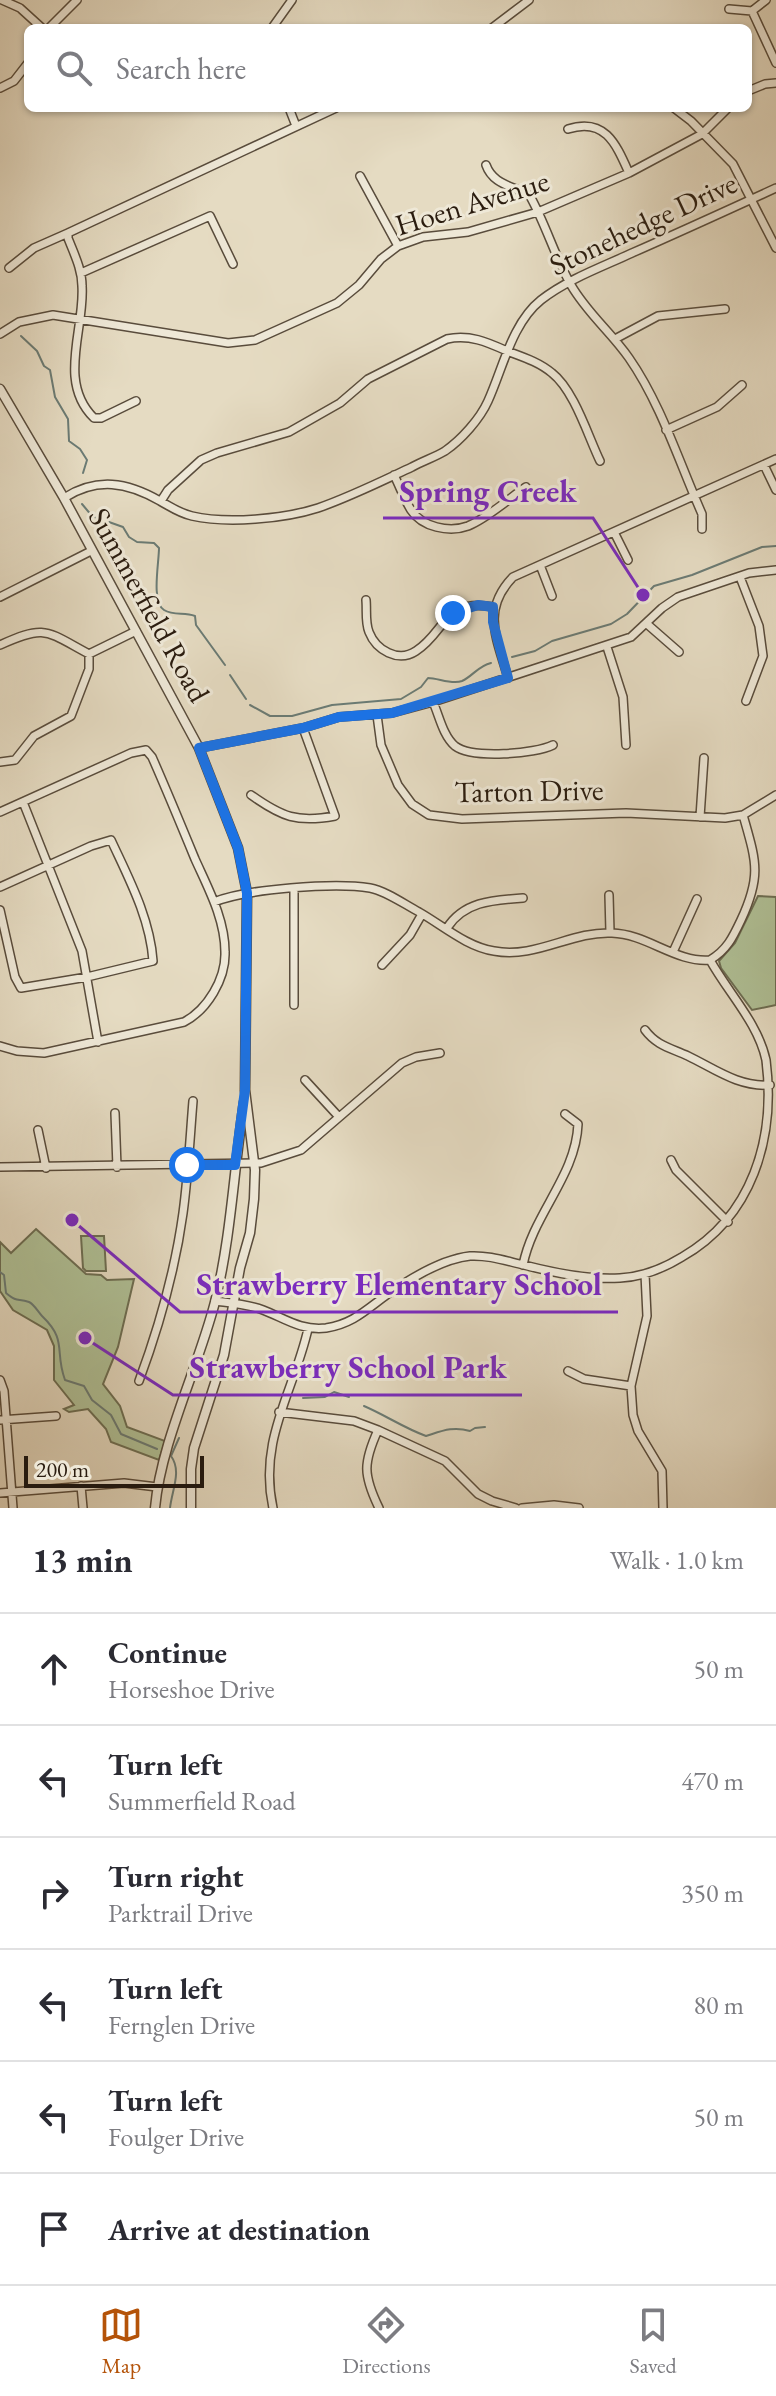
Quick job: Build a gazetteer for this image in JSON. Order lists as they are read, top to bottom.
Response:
{
  "streets": {
    "street": [
      "Hoen Avenue",
      "Stonehedge Drive",
      "Summerfield Road",
      "Tarton Drive"
    ]
  },
  "crossings": [
    ["Stonehedge Drive", "Summerfield Road"]
  ],
  "places": ["Spring Creek", "Strawberry Elementary School", "Strawberry School Park"],
  "scale_bar": "200 m",
  "page": {
    "search": "Search here",
    "scale": "200 m",
    "heading": ["13 min", "Walk · 1.0 km"],
    "list": [
      ["Continue", "Horseshoe Drive", "50 m"],
      ["Turn left", "Summerfield Road", "470 m"],
      ["Turn right", "Parktrail Drive", "350 m"],
      ["Turn left", "Fernglen Drive", "80 m"],
      ["Turn left", "Foulger Drive", "50 m"],
      "Arrive at destination"
    ],
    "nav": ["Map", "Directions", "Saved"]
  }
}
